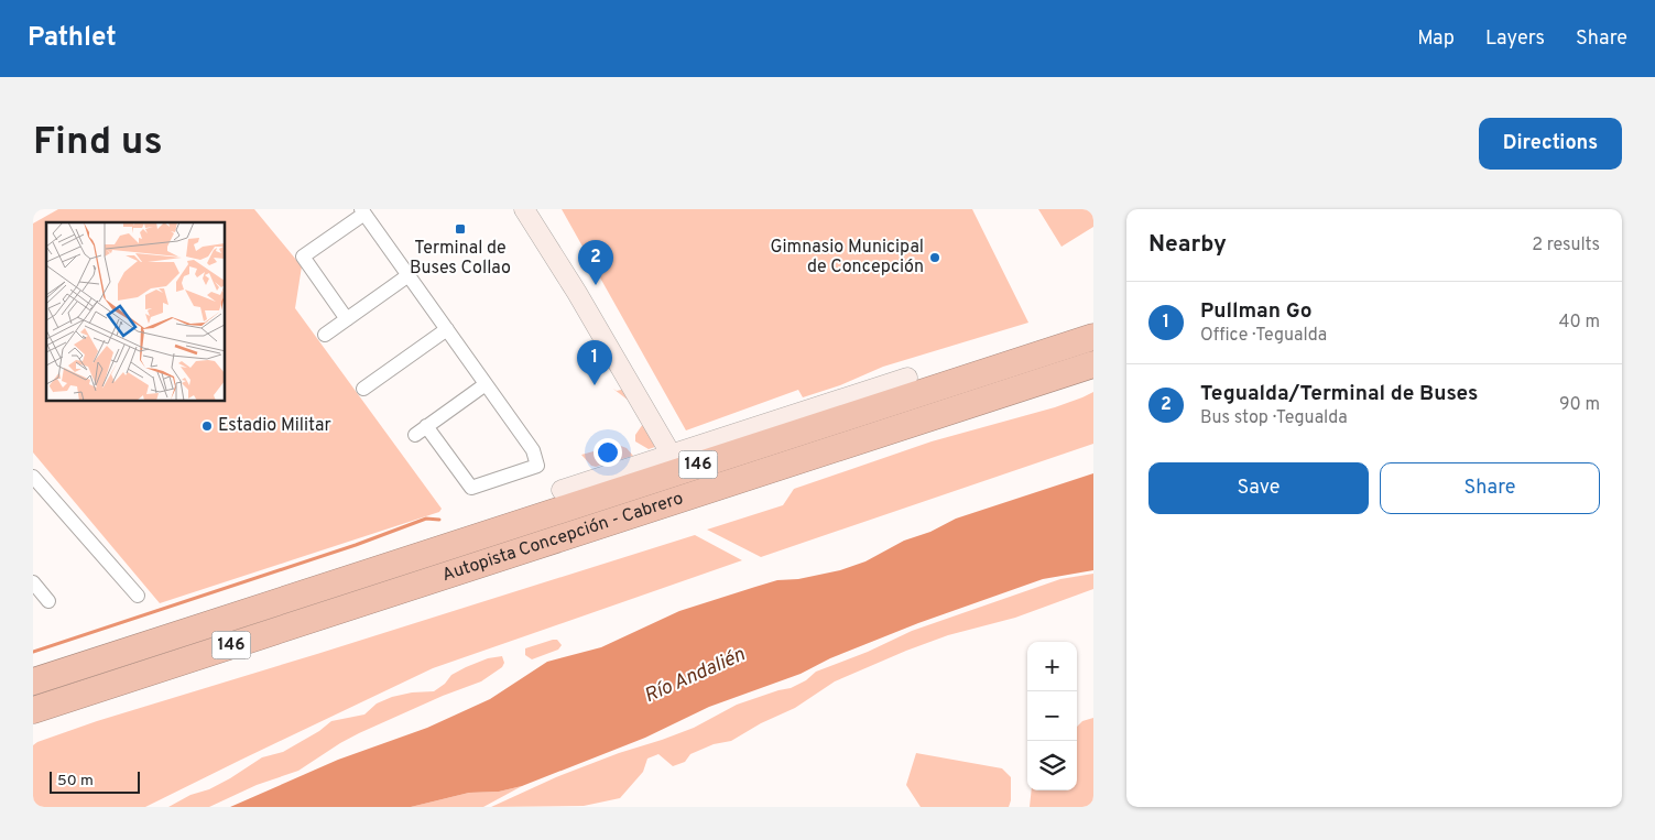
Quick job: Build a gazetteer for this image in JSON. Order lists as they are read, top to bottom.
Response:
{
  "streets": {
    "highway": ["146", "Autopista Concepción - Cabrero"]
  },
  "water": ["Río Andalién"],
  "places": {
    "transit": ["Terminal de Buses Collao"],
    "other": ["Gimnasio Municipal de Concepción", "Estadio Militar"]
  },
  "scale_bar": "50 m",
  "page": {
    "header": "Pathlet",
    "nav": ["Map", "Layers", "Share"],
    "buttons": [
      "Directions",
      ["Save", "Share"]
    ],
    "title": "Find us",
    "heading": ["Nearby", "2 results"],
    "pins": ["2", "1"],
    "list": [
      {
        "mark": "1",
        "name": "Pullman Go",
        "note": "Office · Tegualda",
        "value": "40 m"
      },
      {
        "mark": "2",
        "name": "Tegualda/Terminal de Buses",
        "note": "Bus stop · Tegualda",
        "value": "90 m"
      }
    ],
    "map_buttons": ["+", "−"],
    "scale": "50 m"
  }
}
